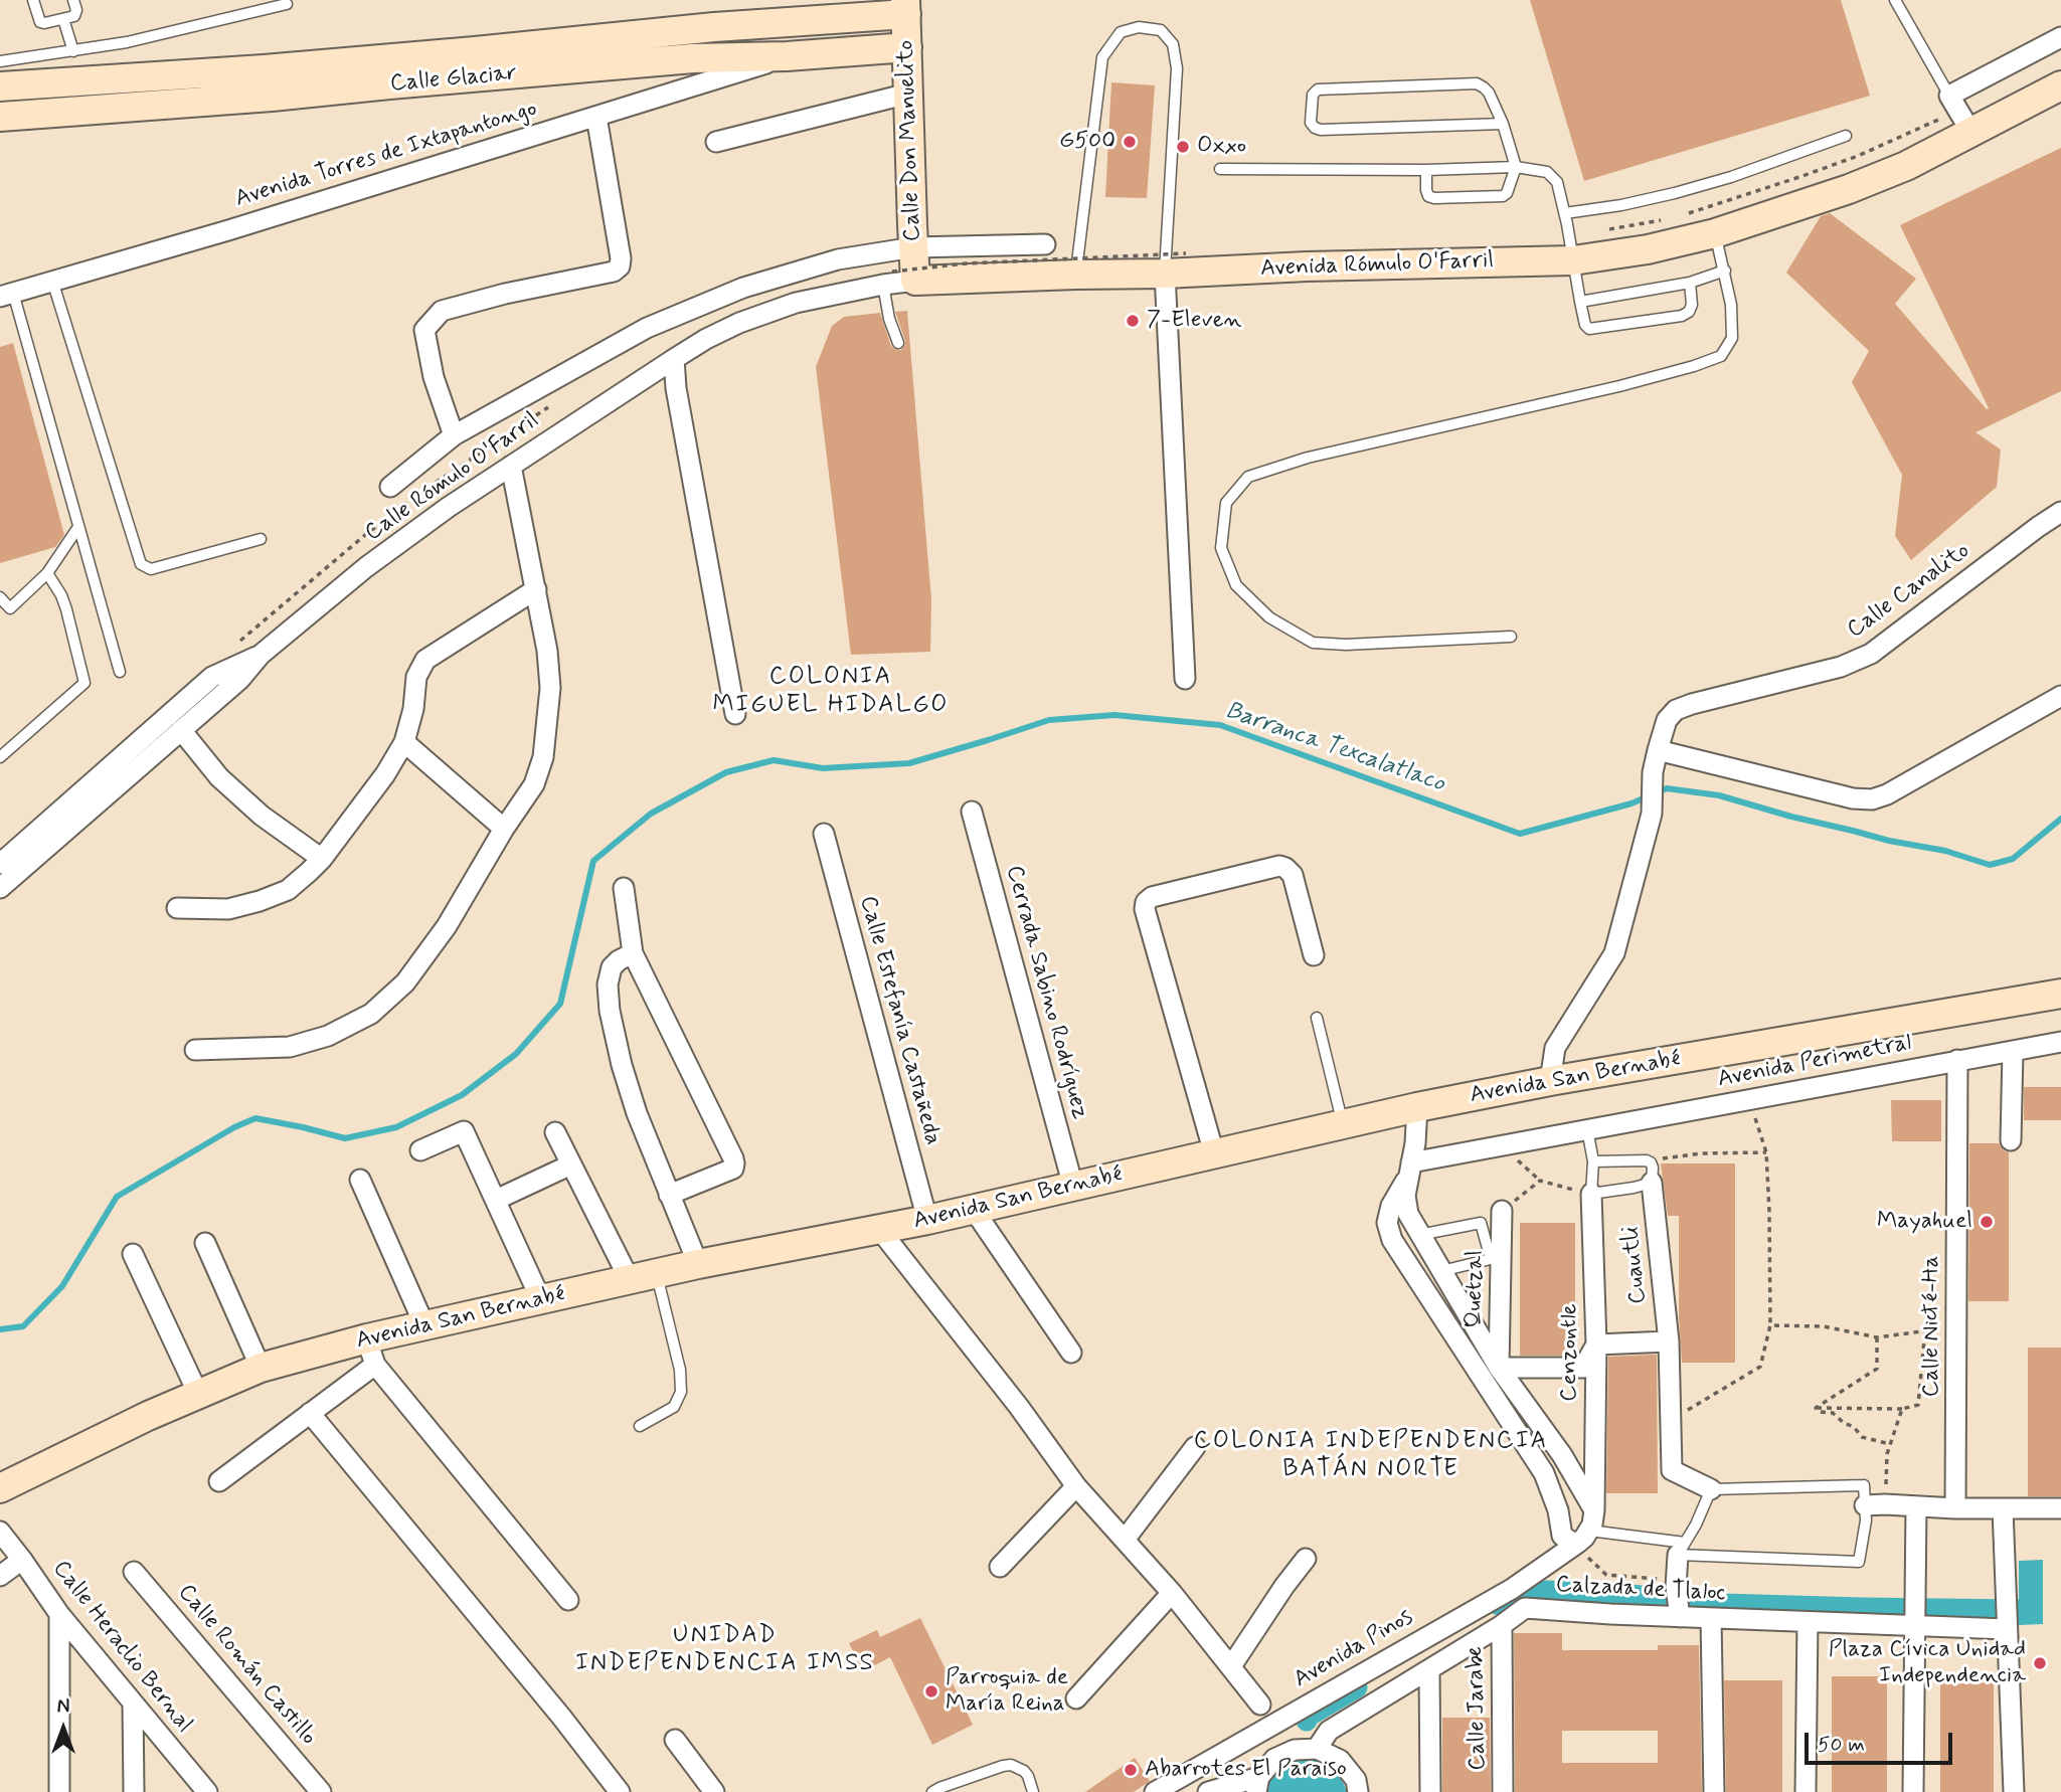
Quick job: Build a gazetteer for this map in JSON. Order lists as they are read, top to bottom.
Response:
{
  "streets": {
    "street": [
      "Calle Glaciar",
      "Calle Don Manuelito",
      "Avenida Torres de Ixtapantongo",
      "Avenida Rómulo O'Farril",
      "Calle Rómulo O'Farril",
      "Calle Canalito",
      "Cerrada Sabino Rodríguez",
      "Calle Estefanía Castañeda",
      "Avenida Perimetral",
      "Avenida San Bernabé",
      "Cuautli",
      "Quetzal",
      "Calle Nicté-Ha",
      "Cenzontle",
      "Calzada de Tlaloc",
      "Calle Heraclio Bernal",
      "Avenida Pinos",
      "Calle Román Castillo",
      "Calle Jarabe"
    ]
  },
  "crossings": [
    ["Calle Glaciar", "Calle Don Manuelito"],
    ["Calle Glaciar", "Avenida Torres de Ixtapantongo"],
    ["Calle Don Manuelito", "Avenida Rómulo O'Farril"],
    ["Avenida Rómulo O'Farril", "Calle Rómulo O'Farril"],
    ["Calle Canalito", "Avenida San Bernabé"],
    ["Cerrada Sabino Rodríguez", "Avenida San Bernabé"],
    ["Calle Estefanía Castañeda", "Avenida San Bernabé"],
    ["Avenida Perimetral", "Calle Nicté-Ha"],
    ["Calzada de Tlaloc", "Calle Jarabe"]
  ],
  "districts": ["COLONIA MIGUEL HIDALGO", "COLONIA INDEPENDENCIA BATÁN NORTE", "UNIDAD INDEPENDENCIA IMSS"],
  "water": ["Barranca Texcalatlaco"],
  "places": [
    "G500",
    "Oxxo",
    "7-Eleven",
    "Mayahuel",
    "Plaza Cívica Unidad Independencia",
    "Parroquia de María Reina",
    "Abarrotes El Paraiso"
  ],
  "scale_bar": "50 m",
  "north": "top"
}
